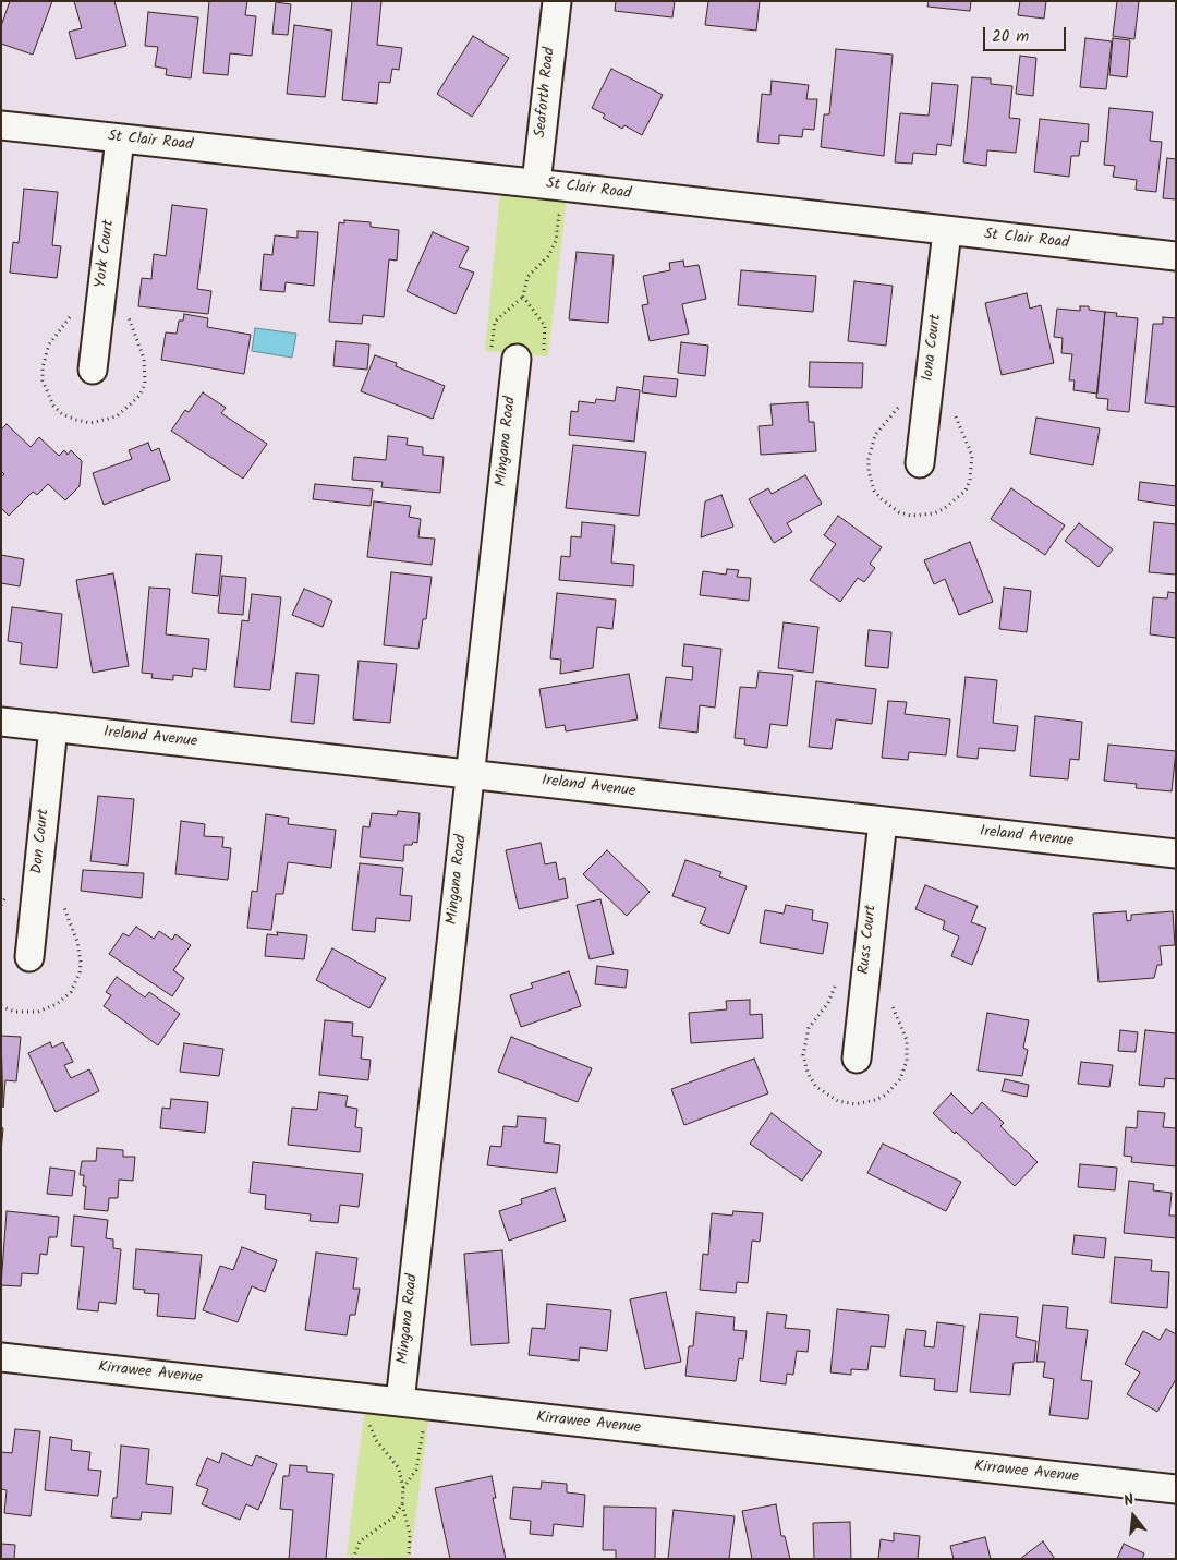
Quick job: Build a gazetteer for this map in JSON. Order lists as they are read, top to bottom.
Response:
{
  "streets": {
    "street": [
      "Seaforth Road",
      "St Clair Road",
      "York Court",
      "Iona Court",
      "Mingana Road",
      "Ireland Avenue",
      "Don Court",
      "Russ Court",
      "Kirrawee Avenue"
    ]
  },
  "crossings": [
    ["Seaforth Road", "St Clair Road"],
    ["St Clair Road", "York Court"],
    ["St Clair Road", "Iona Court"],
    ["Mingana Road", "Ireland Avenue"],
    ["Mingana Road", "Kirrawee Avenue"],
    ["Ireland Avenue", "Don Court"],
    ["Ireland Avenue", "Russ Court"]
  ],
  "scale_bar": "20 m",
  "north": "top"
}
